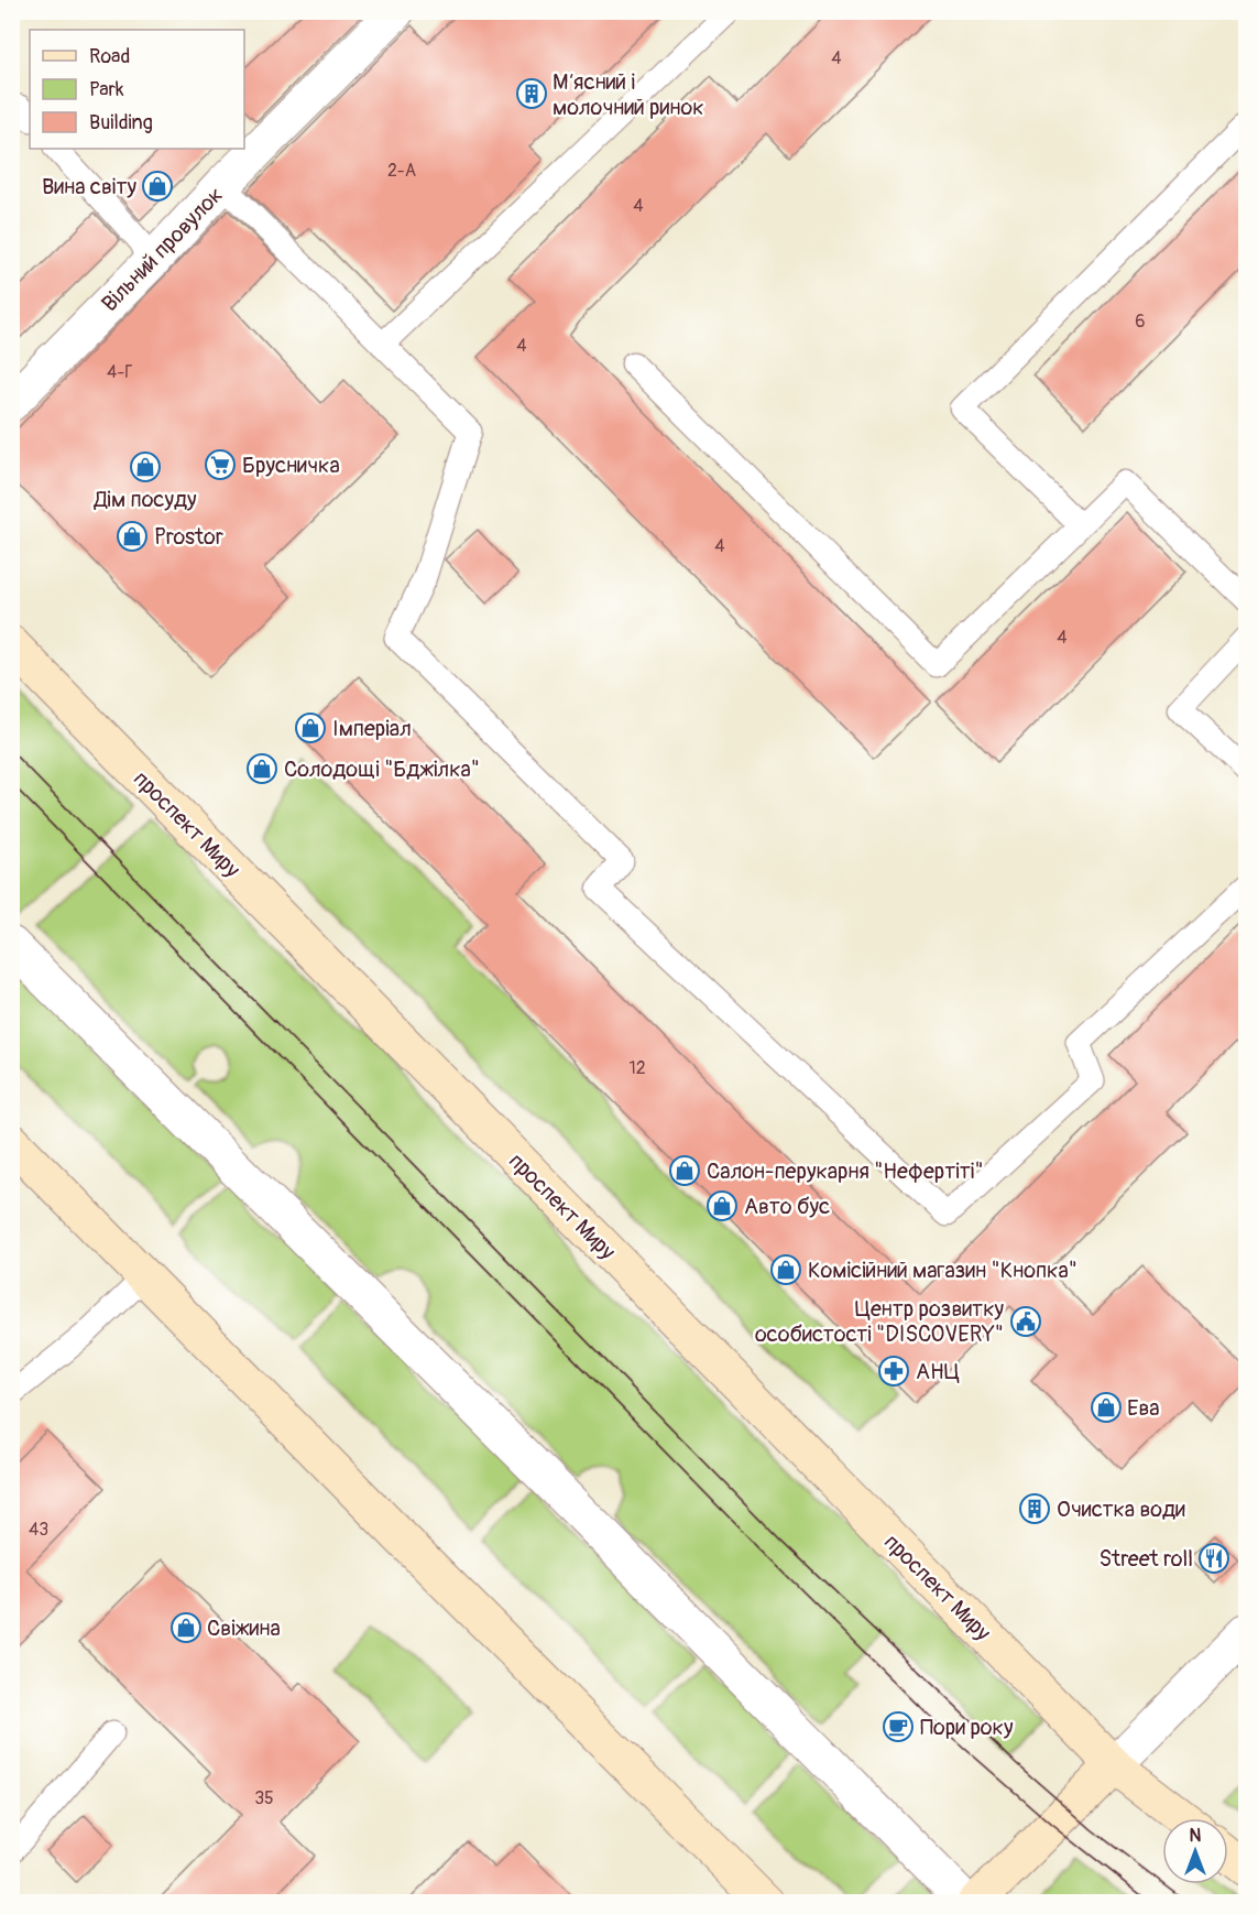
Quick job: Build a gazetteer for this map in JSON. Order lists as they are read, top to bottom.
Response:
{
  "streets": {
    "street": ["Вільний провулок", "проспект Миру"]
  },
  "places": {
    "building": ["Мʼясний і молочний ринок", "Очистка води"],
    "shop": [
      "Вина світу",
      "Дім посуду",
      "Prostor",
      "Імперіал",
      "Солодощі \"Бджілка\"",
      "Салон-перукарня \"Нефертіті\"",
      "Авто бус",
      "Комісійний магазин \"Кнопка\"",
      "Ева",
      "Свіжина"
    ],
    "supermarket": ["Брусничка"],
    "public building": ["Центр розвитку особистості \"DISCOVERY\""],
    "pharmacy": ["АНЦ"],
    "restaurant": ["Street roll"],
    "cafe": ["Пори року"]
  },
  "house_numbers": [
    "4",
    "2-А",
    "4",
    "6",
    "4",
    "4-Г",
    "4",
    "4",
    "12",
    "43",
    "35"
  ],
  "legend": ["Road", "Park", "Building"],
  "north": "top"
}
